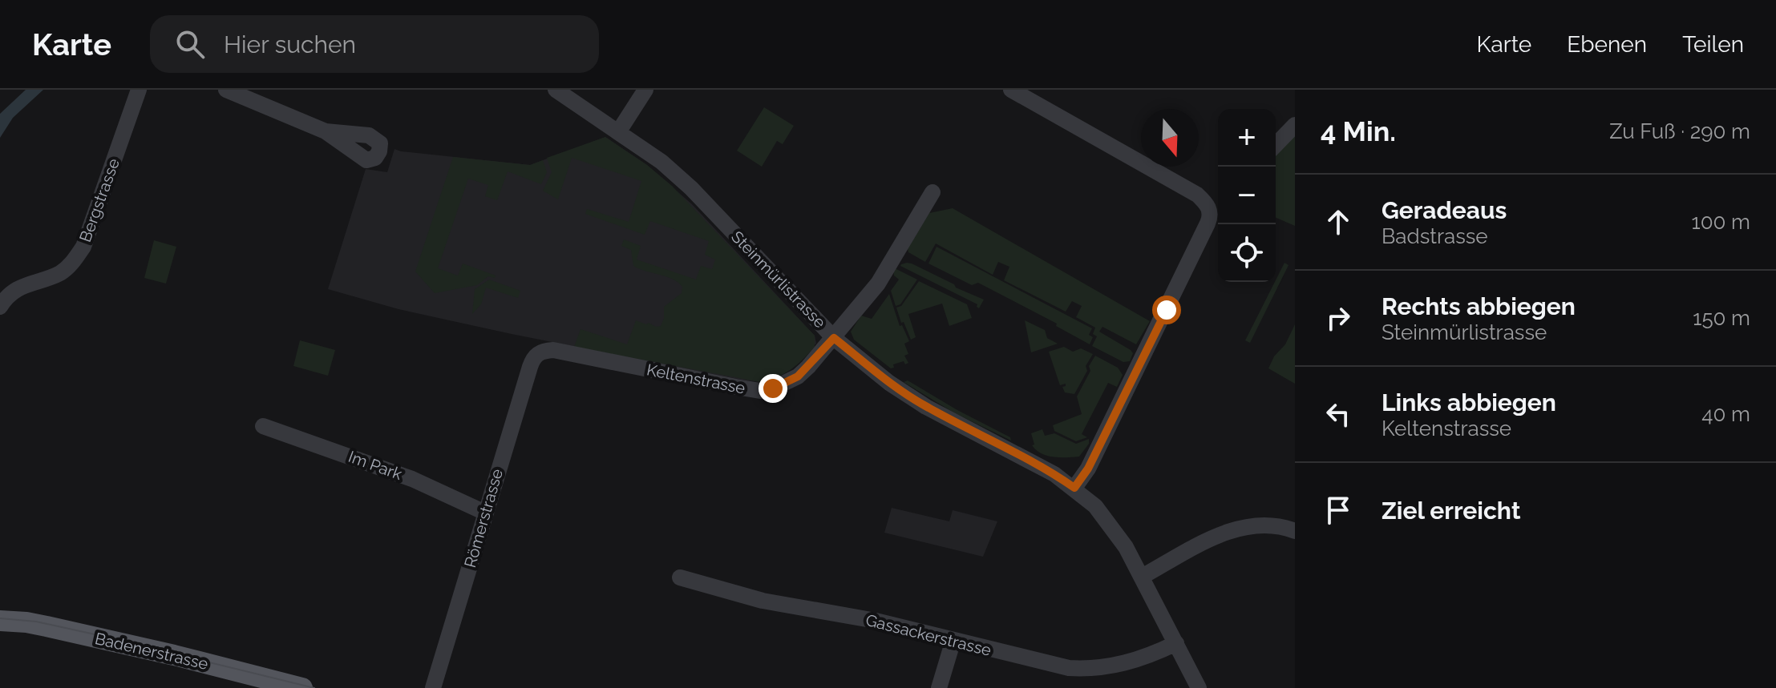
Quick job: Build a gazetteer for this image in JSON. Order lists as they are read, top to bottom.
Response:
{
  "streets": {
    "main road": ["Badenerstrasse"],
    "street": [
      "Bergstrasse",
      "Steinmürlistrasse",
      "Keltenstrasse",
      "Im Park",
      "Römerstrasse",
      "Gassackerstrasse"
    ]
  },
  "crossings": [
    ["Steinmürlistrasse", "Keltenstrasse"],
    ["Steinmürlistrasse", "Gassackerstrasse"],
    ["Keltenstrasse", "Römerstrasse"],
    ["Im Park", "Römerstrasse"]
  ],
  "north": "bottom",
  "page": {
    "header": "Karte",
    "search": "Hier suchen",
    "nav": ["Karte", "Ebenen", "Teilen"],
    "heading": ["4 Min.", "Zu Fuß · 290 m"],
    "map_buttons": ["+", "−"],
    "list": [
      ["Geradeaus", "Badstrasse", "100 m"],
      ["Rechts abbiegen", "Steinmürlistrasse", "150 m"],
      ["Links abbiegen", "Keltenstrasse", "40 m"],
      "Ziel erreicht"
    ]
  }
}
